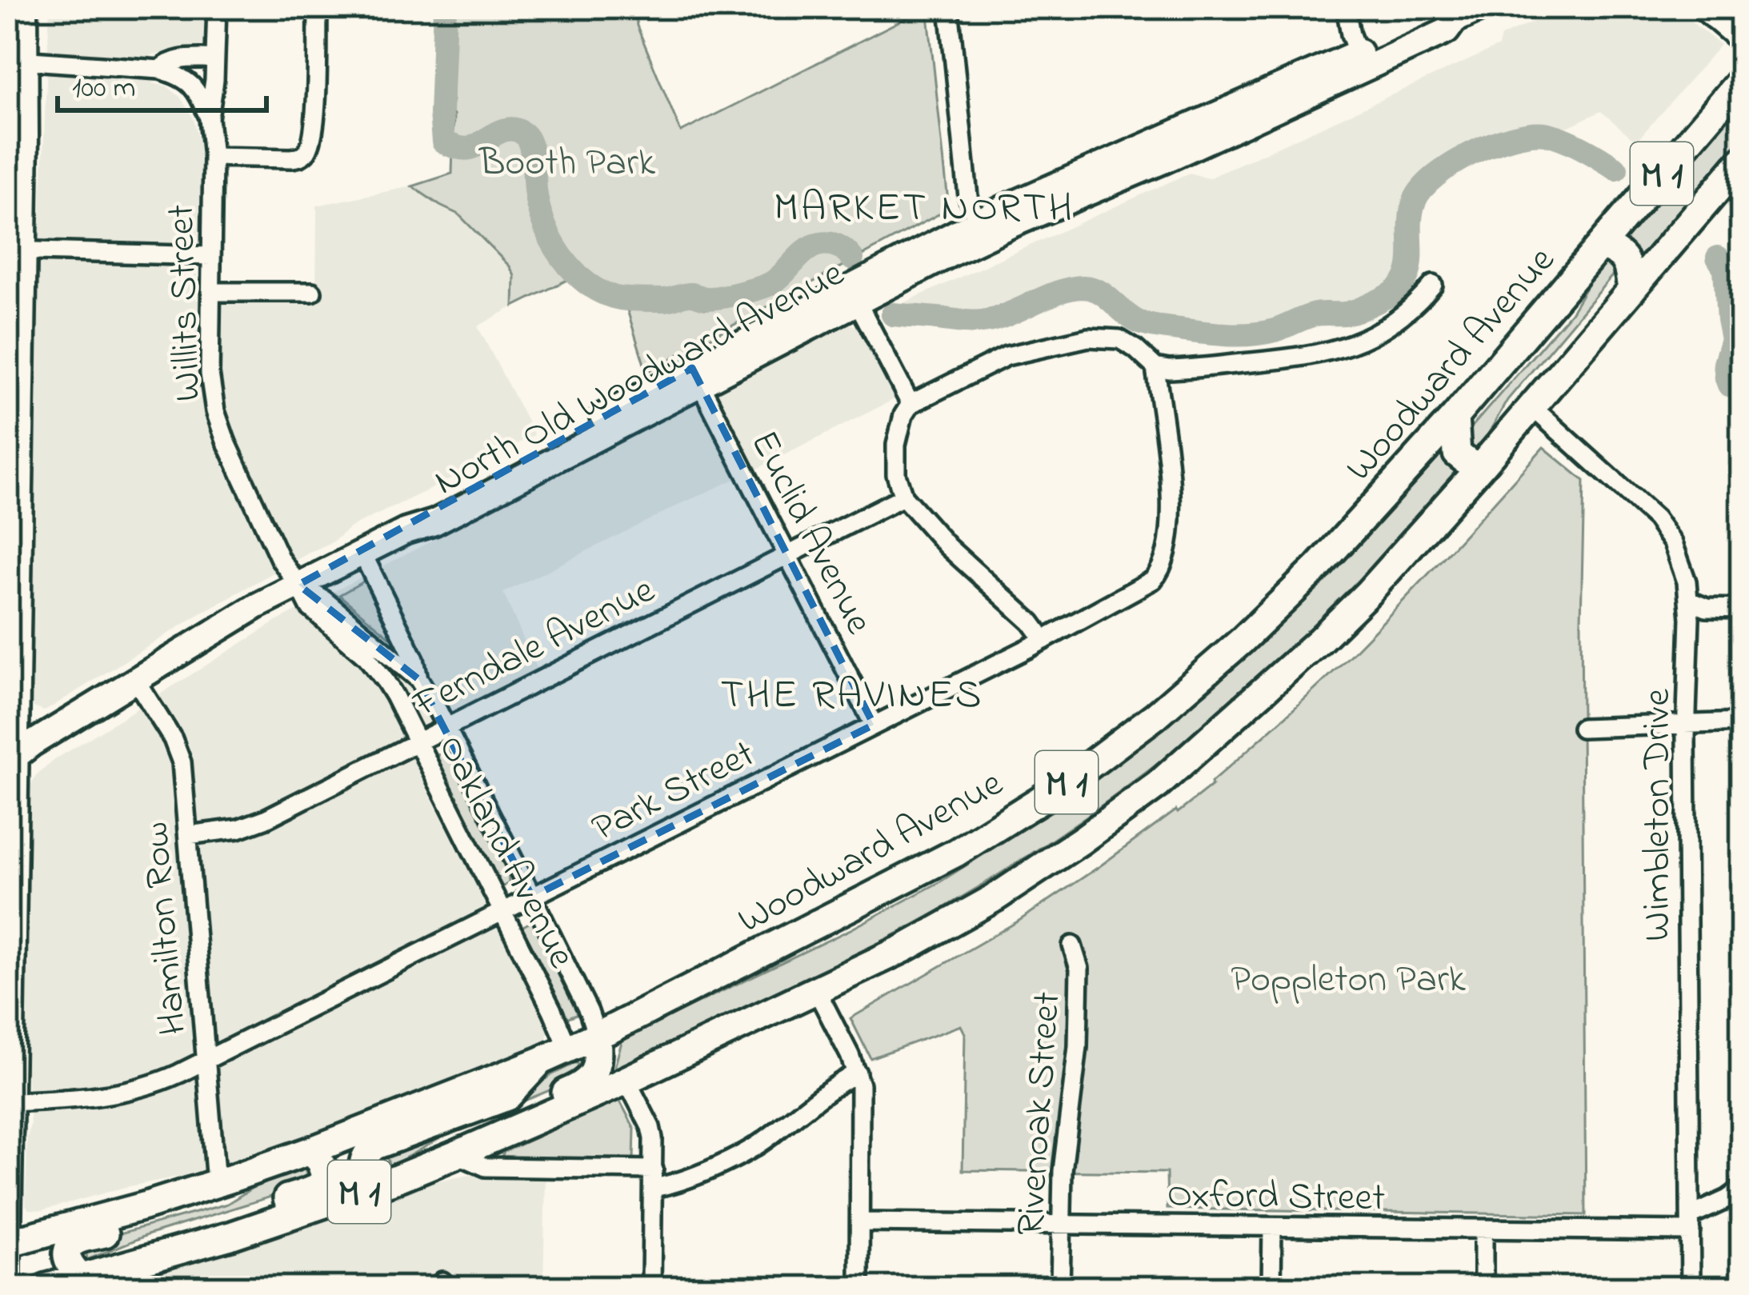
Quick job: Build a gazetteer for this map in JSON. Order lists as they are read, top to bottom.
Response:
{
  "streets": {
    "main road": ["M 1", "Woodward Avenue"],
    "street": [
      "Willits Street",
      "North Old Woodward Avenue",
      "Euclid Avenue",
      "Ferndale Avenue",
      "Park Street",
      "Wimbleton Drive",
      "Oakland Avenue",
      "Hamilton Row",
      "Rivenoak Street",
      "Oxford Street"
    ]
  },
  "crossings": [
    ["M 1", "Wimbleton Drive"],
    ["Willits Street", "North Old Woodward Avenue"],
    ["Willits Street", "Oakland Avenue"],
    ["Woodward Avenue", "Oakland Avenue"],
    ["Woodward Avenue", "Hamilton Row"],
    ["North Old Woodward Avenue", "Euclid Avenue"],
    ["North Old Woodward Avenue", "Oakland Avenue"],
    ["North Old Woodward Avenue", "Hamilton Row"],
    ["Euclid Avenue", "Ferndale Avenue"],
    ["Euclid Avenue", "Park Street"],
    ["Ferndale Avenue", "Park Street"],
    ["Ferndale Avenue", "Oakland Avenue"],
    ["Ferndale Avenue", "Hamilton Row"],
    ["Park Street", "Oakland Avenue"],
    ["Park Street", "Hamilton Row"],
    ["Wimbleton Drive", "Oxford Street"],
    ["Rivenoak Street", "Oxford Street"]
  ],
  "districts": ["MARKET NORTH", "THE RAVINES"],
  "parks": ["Booth Park", "Poppleton Park"],
  "scale_bar": "100 m"
}
